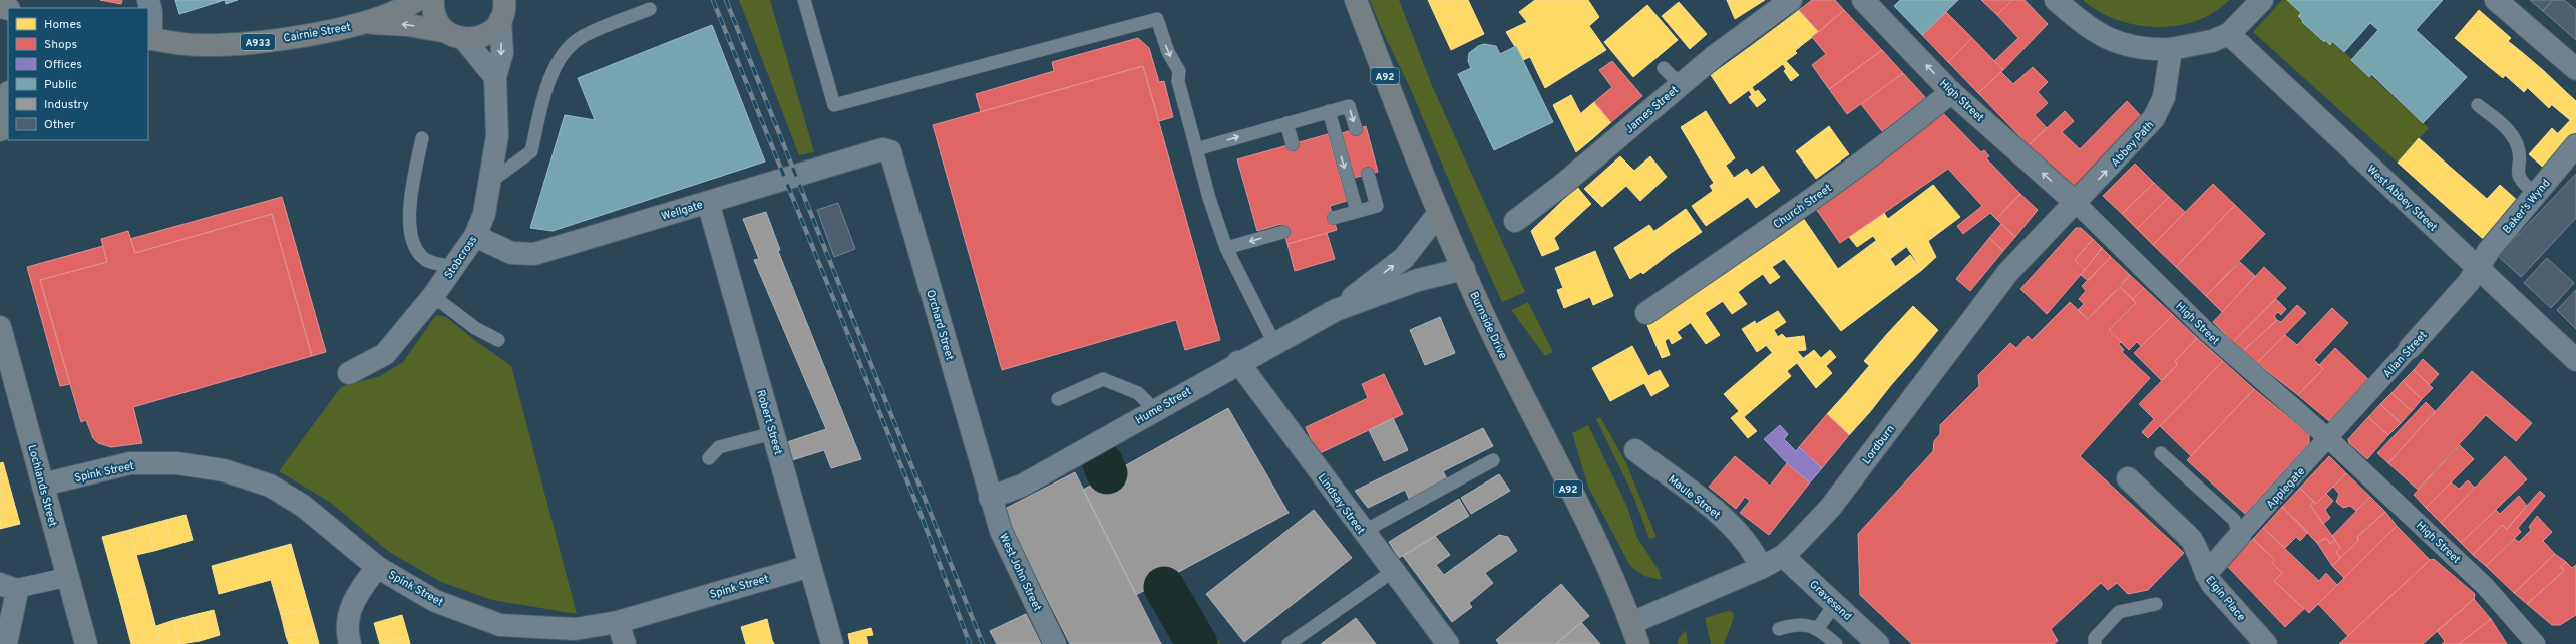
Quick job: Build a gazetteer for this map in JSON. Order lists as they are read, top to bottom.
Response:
{
  "streets": {
    "main road": [
      "Cairnie Street",
      "A933",
      "A92",
      "Burnside Drive",
      "Lochlands Street"
    ],
    "street": [
      "High Street",
      "James Street",
      "Abbey Path",
      "West Abbey Street",
      "Church Street",
      "Baker's Wynd",
      "Wellgate",
      "Stobcross",
      "Orchard Street",
      "Allan Street",
      "Hume Street",
      "Robert Street",
      "Lordburn",
      "Spink Street",
      "Applegate",
      "Maule Street",
      "Lindsay Street",
      "West John Street",
      "Elgin Place",
      "Gravesend"
    ]
  },
  "crossings": [
    ["Cairnie Street", "A933"],
    ["A933", "Stobcross"],
    ["High Street", "Abbey Path"],
    ["High Street", "Church Street"],
    ["High Street", "Allan Street"],
    ["High Street", "Lordburn"],
    ["High Street", "Applegate"],
    ["Abbey Path", "Lordburn"],
    ["West Abbey Street", "Baker's Wynd"],
    ["West Abbey Street", "Allan Street"],
    ["Baker's Wynd", "Allan Street"],
    ["Wellgate", "Stobcross"],
    ["Wellgate", "Orchard Street"],
    ["Wellgate", "Robert Street"],
    ["Orchard Street", "Hume Street"],
    ["Orchard Street", "West John Street"],
    ["Burnside Drive", "Hume Street"],
    ["Burnside Drive", "Lordburn"],
    ["Allan Street", "Applegate"],
    ["Hume Street", "Lindsay Street"],
    ["Hume Street", "West John Street"],
    ["Robert Street", "Spink Street"],
    ["Lordburn", "Maule Street"],
    ["Lordburn", "Gravesend"],
    ["Spink Street", "Lochlands Street"],
    ["Applegate", "Elgin Place"]
  ],
  "one_way": ["Abbey Path"],
  "legend": [
    "Homes",
    "Shops",
    "Offices",
    "Public",
    "Industry",
    "Other"
  ]
}
